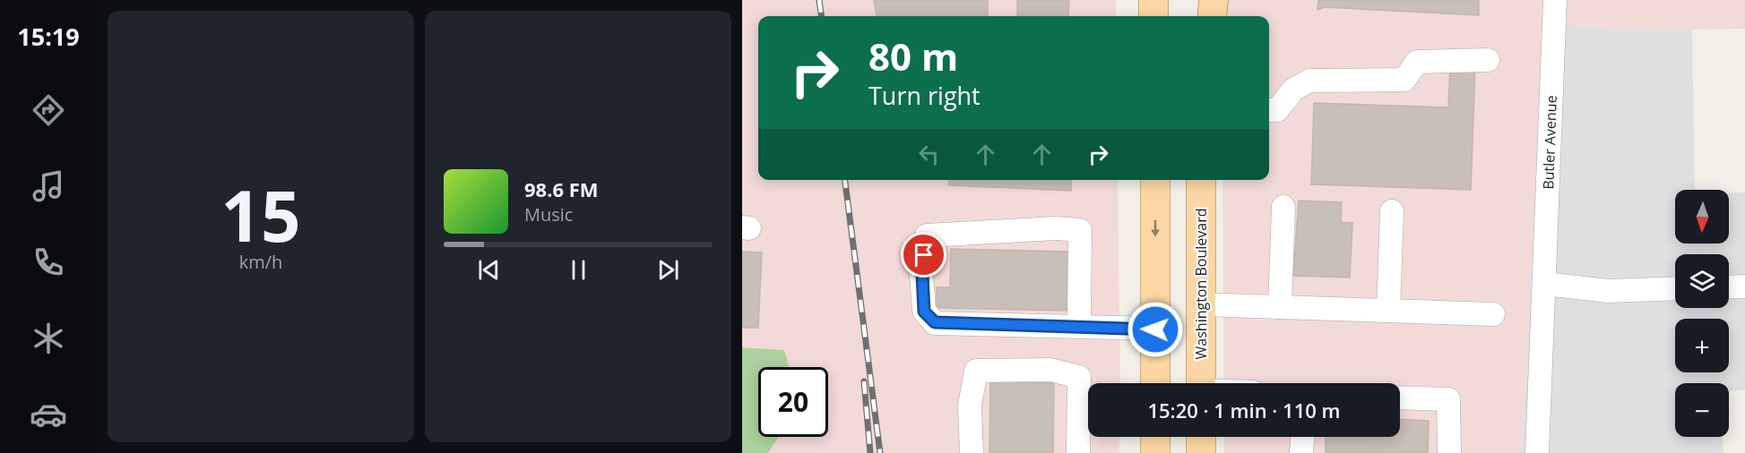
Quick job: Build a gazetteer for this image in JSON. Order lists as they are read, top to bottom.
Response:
{
  "streets": {
    "main road": ["Washington Boulevard"],
    "street": ["Butler Avenue"]
  },
  "north": "bottom",
  "page": {
    "tabs": "15:19",
    "tile": ["15", "km/h"],
    "turn": ["80 m", "Turn right"],
    "song": ["98.6 FM", "Music"],
    "map_buttons": ["+", "−"],
    "limit": "20",
    "trip": "15:20 · 1 min · 110 m"
  }
}
